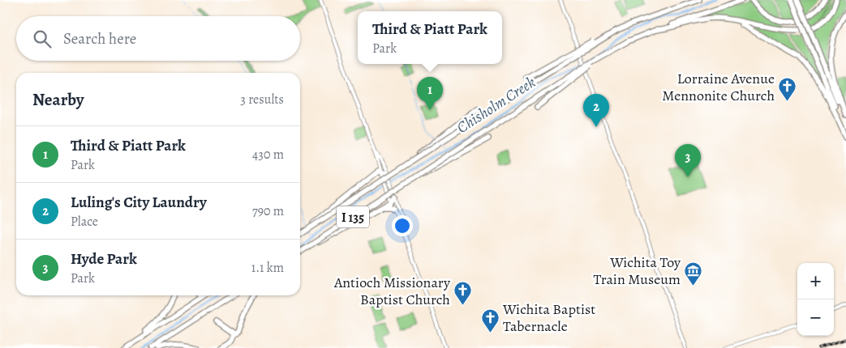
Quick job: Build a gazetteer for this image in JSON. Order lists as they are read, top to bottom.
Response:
{
  "streets": {
    "highway": ["I 135"]
  },
  "water": ["Chisholm Creek"],
  "places": {
    "church": ["Lorraine Avenue Mennonite Church", "Antioch Missionary Baptist Church", "Wichita Baptist Tabernacle"],
    "museum": ["Wichita Toy Train Museum"]
  },
  "page": {
    "popup": ["Third & Piatt Park", "Park"],
    "search": "Search here",
    "heading": ["Nearby", "3 results"],
    "pins": ["1", "2", "3"],
    "list": [
      {
        "mark": "1",
        "name": "Third & Piatt Park",
        "note": "Park",
        "value": "430 m"
      },
      {
        "mark": "2",
        "name": "Luling's City Laundry",
        "note": "Place",
        "value": "790 m"
      },
      {
        "mark": "3",
        "name": "Hyde Park",
        "note": "Park",
        "value": "1.1 km"
      }
    ],
    "map_buttons": ["+", "−"]
  }
}
